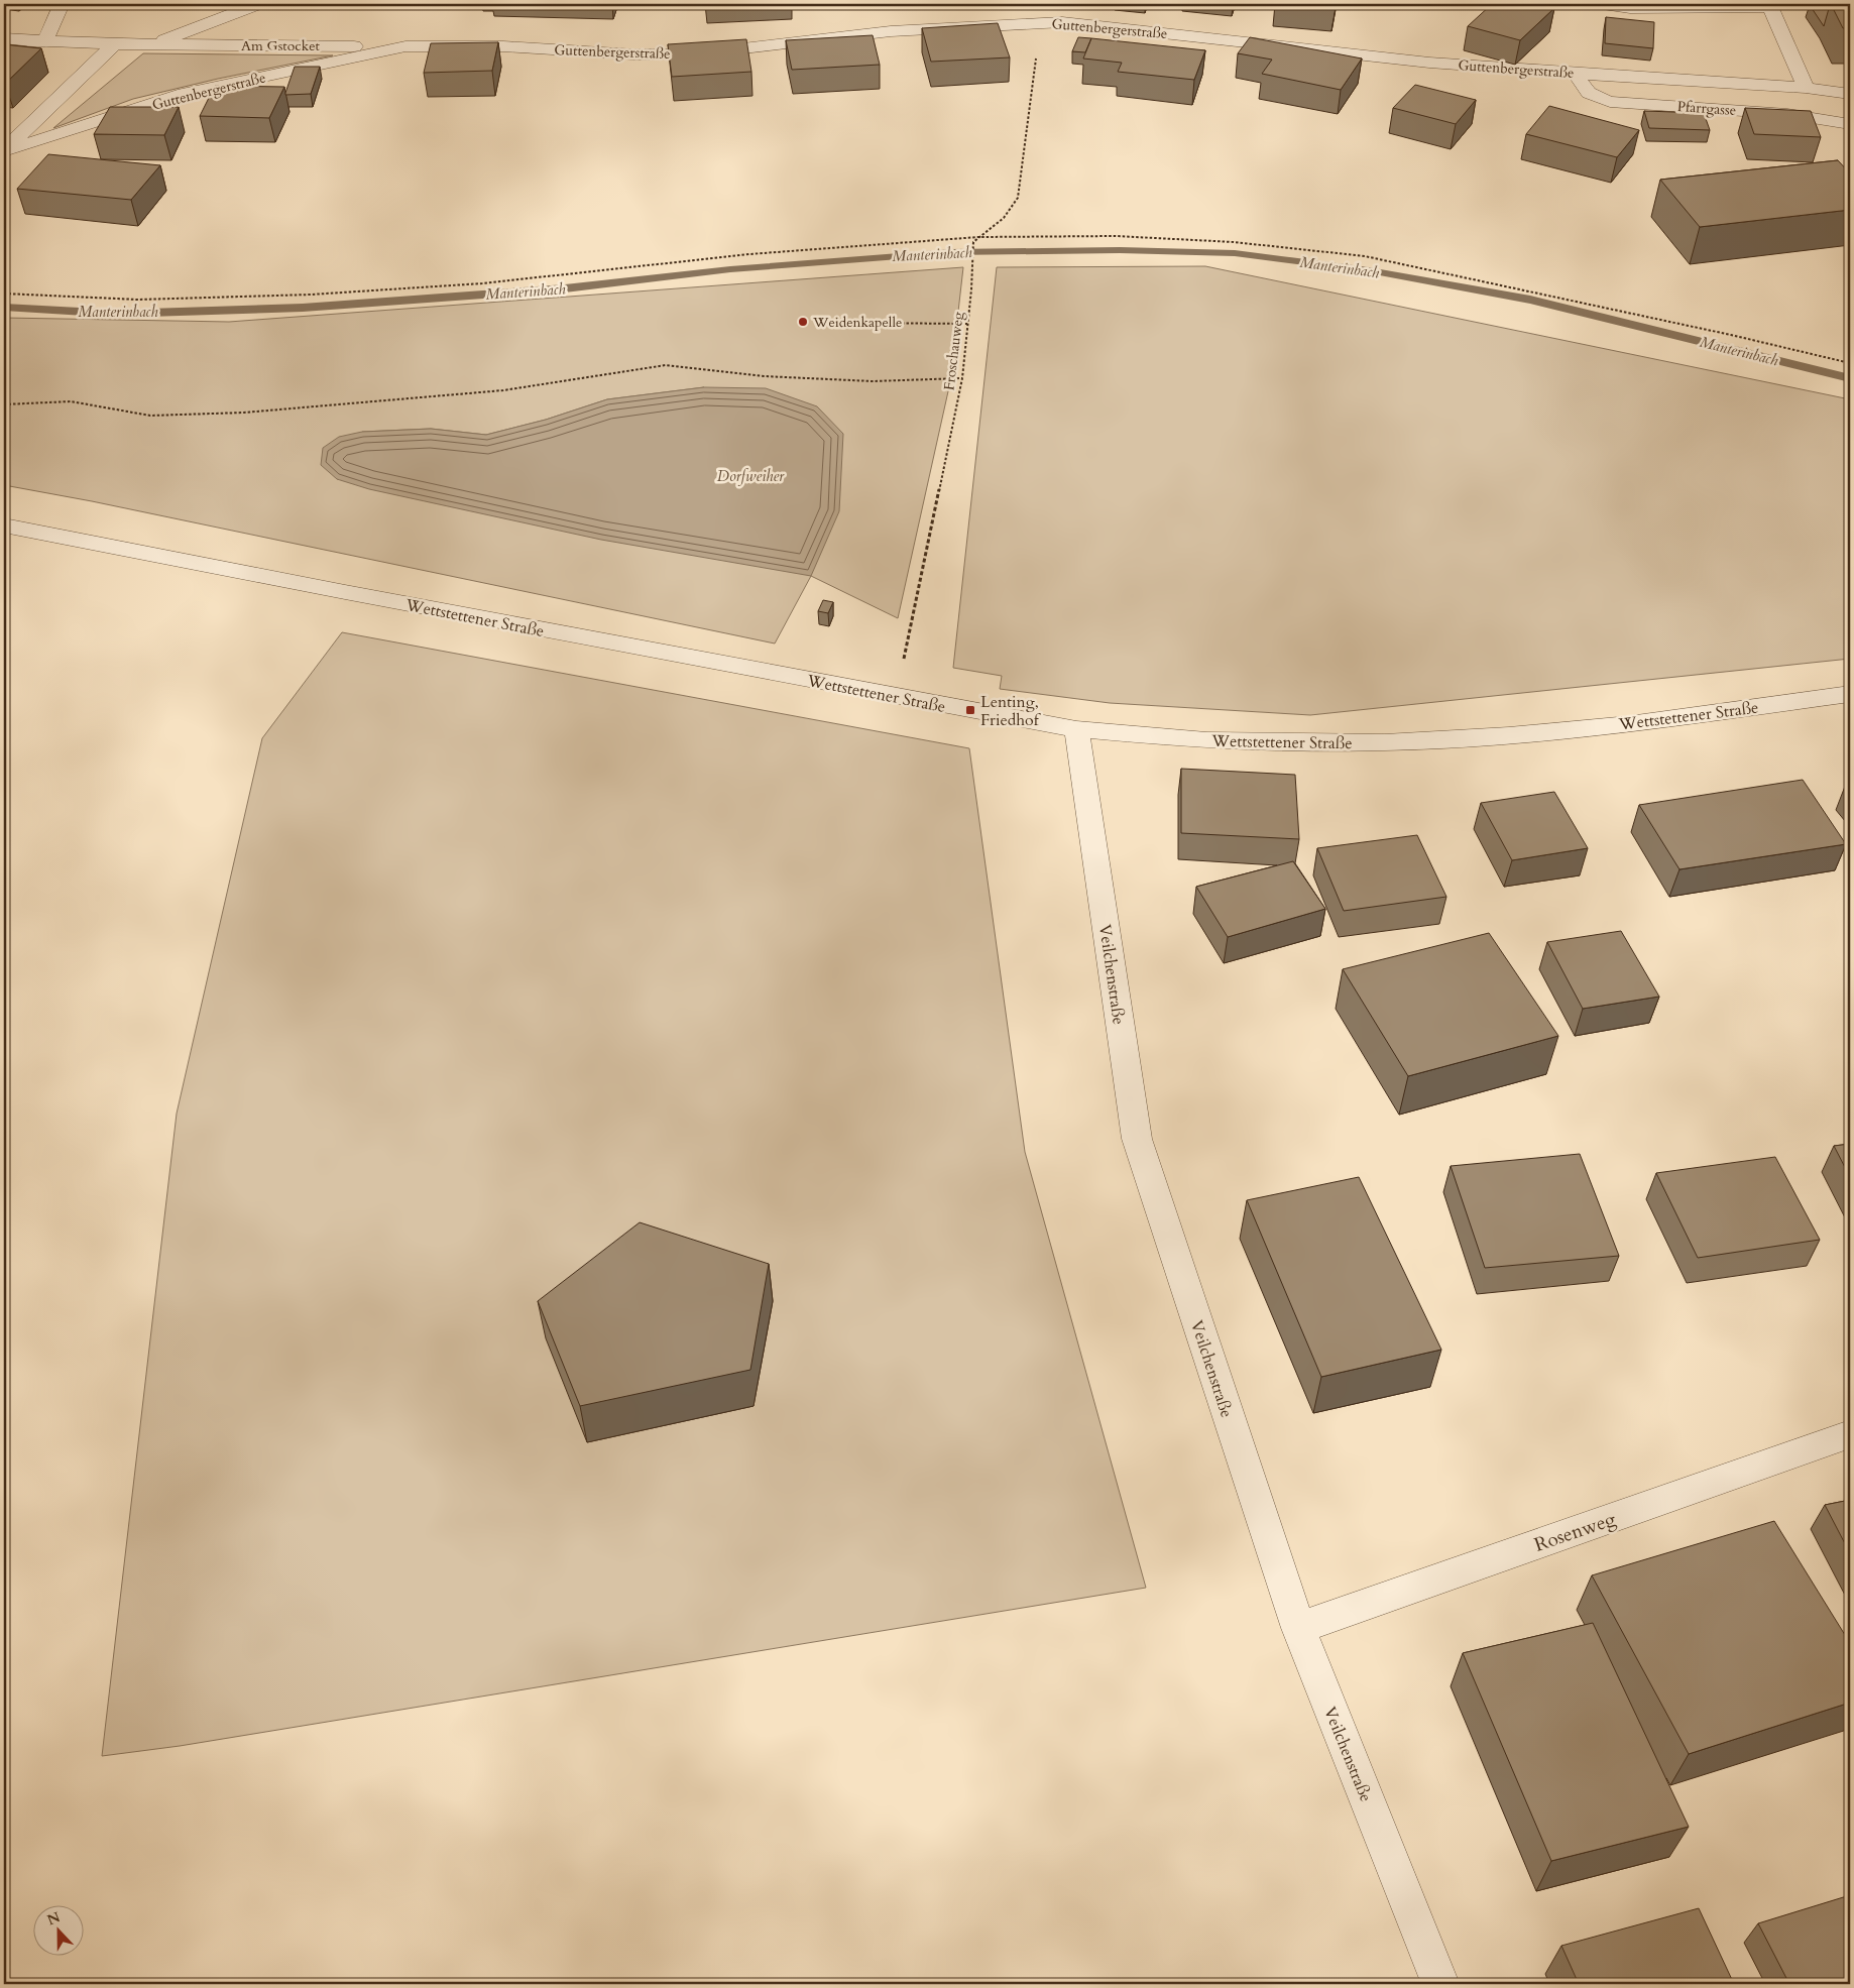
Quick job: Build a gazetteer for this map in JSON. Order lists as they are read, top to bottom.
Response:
{
  "streets": {
    "street": [
      "Guttenbergerstraße",
      "Am Gstocket",
      "Pfarrgasse",
      "Wettstettener Straße",
      "Veilchenstraße",
      "Rosenweg"
    ],
    "path": ["Froschauweg"]
  },
  "crossings": [
    ["Guttenbergerstraße", "Am Gstocket"],
    ["Guttenbergerstraße", "Pfarrgasse"],
    ["Guttenbergerstraße", "Froschauweg"],
    ["Froschauweg", "Wettstettener Straße"],
    ["Wettstettener Straße", "Veilchenstraße"],
    ["Veilchenstraße", "Rosenweg"]
  ],
  "water": ["Manterinbach", "Dorfweiher"],
  "places": {
    "other": ["Weidenkapelle"],
    "transit": ["Lenting, Friedhof"]
  },
  "north": "top"
}
